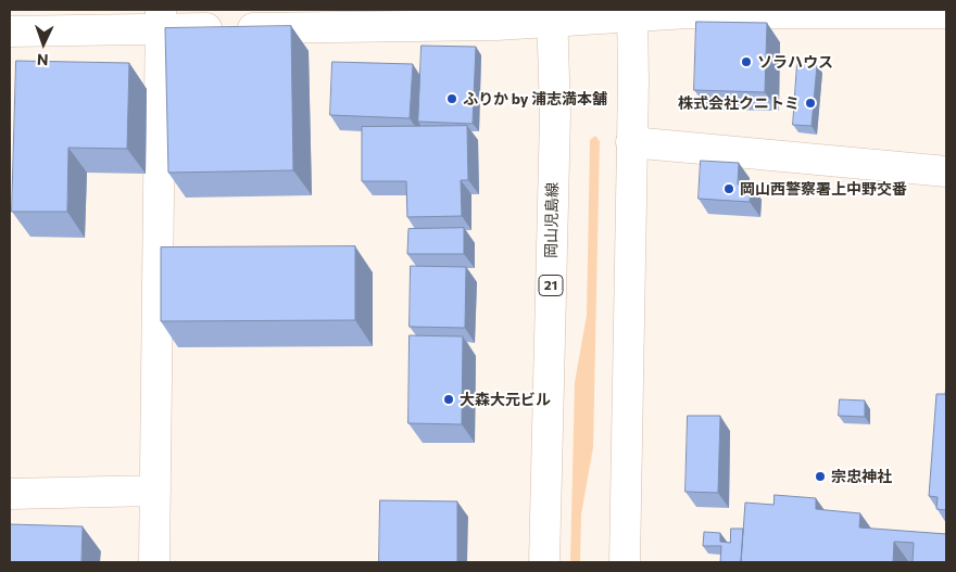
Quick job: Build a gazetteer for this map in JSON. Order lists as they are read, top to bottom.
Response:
{
  "streets": {
    "street": ["岡山児島線", "21"]
  },
  "places": [
    "ソラハウス",
    "ふりか by 浦志満本舗",
    "株式会社クニトミ",
    "岡山西警察署上中野交番",
    "大森大元ビル",
    "宗忠神社"
  ],
  "north": "bottom"
}
